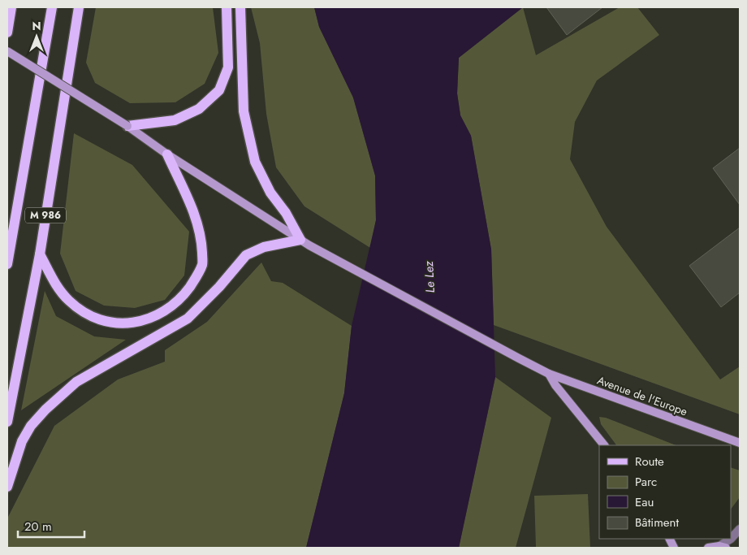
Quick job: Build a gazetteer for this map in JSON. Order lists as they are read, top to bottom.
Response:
{
  "streets": {
    "main road": ["M 986", "Avenue de l'Europe"]
  },
  "water": ["Le Lez"],
  "legend": [
    "Route",
    "Parc",
    "Eau",
    "Bâtiment"
  ],
  "scale_bar": "20 m",
  "north": "top"
}
